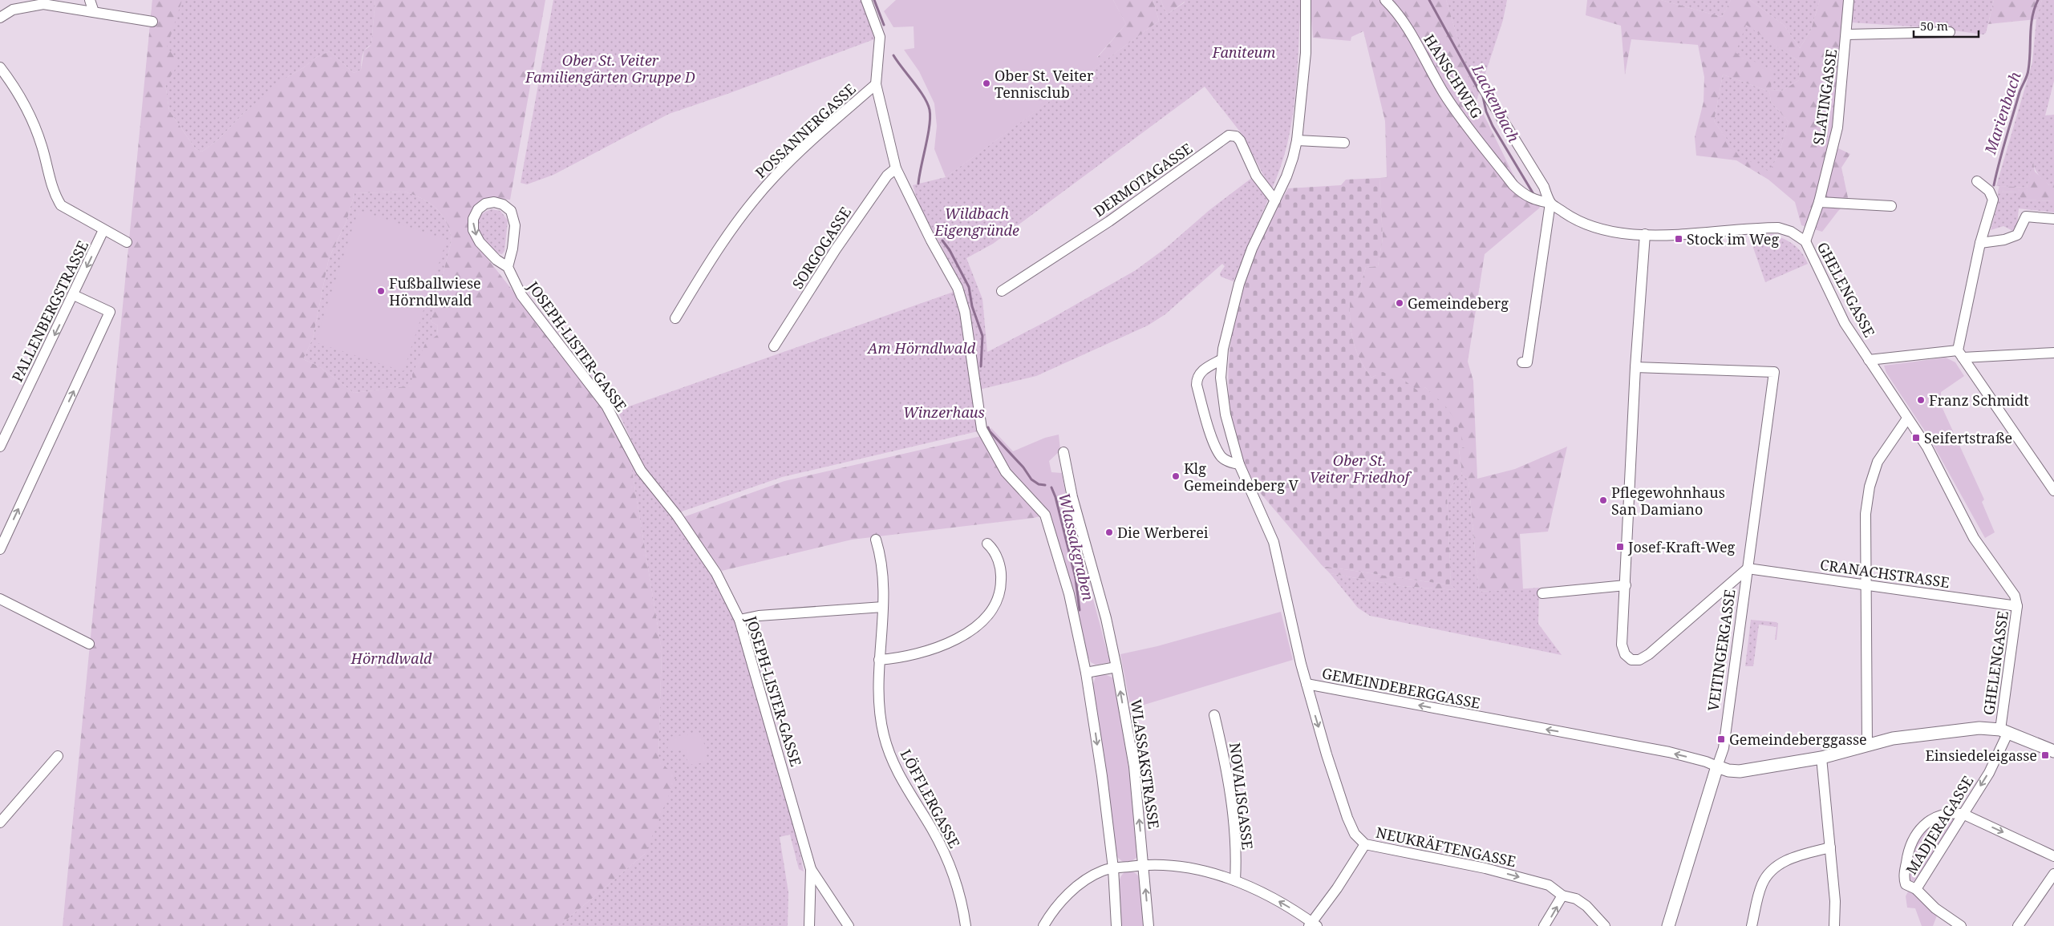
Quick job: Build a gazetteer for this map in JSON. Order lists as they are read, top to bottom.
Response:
{
  "streets": {
    "street": [
      "HANSCHWEG",
      "SLATINGASSE",
      "POSSANNERGASSE",
      "DERMOTAGASSE",
      "SORGOGASSE",
      "GHELENGASSE",
      "PALLENBERGSTRASSE",
      "JOSEPH-LISTER-GASSE",
      "CRANACHSTRASSE",
      "VEITINGERGASSE",
      "GEMEINDEBERGGASSE",
      "WLASSAKSTRASSE",
      "NOVALISGASSE",
      "LÖFFLERGASSE",
      "MADJERAGASSE",
      "NEUKRÄFTENGASSE"
    ]
  },
  "crossings": [
    ["HANSCHWEG", "GHELENGASSE"],
    ["SLATINGASSE", "GHELENGASSE"],
    ["DERMOTAGASSE", "GEMEINDEBERGGASSE"],
    ["GHELENGASSE", "CRANACHSTRASSE"],
    ["GHELENGASSE", "MADJERAGASSE"],
    ["CRANACHSTRASSE", "VEITINGERGASSE"],
    ["VEITINGERGASSE", "GEMEINDEBERGGASSE"],
    ["GEMEINDEBERGGASSE", "NEUKRÄFTENGASSE"]
  ],
  "one_way": [
    "PALLENBERGSTRASSE",
    "GEMEINDEBERGGASSE",
    "MADJERAGASSE",
    "NEUKRÄFTENGASSE"
  ],
  "water": ["Lackenbach", "Marienbach", "Wlassakgraben"],
  "parks": [
    "Faniteum",
    "Ober St. Veiter Familiengärten Gruppe D",
    "Wildbach Eigengründe",
    "Am Hörndlwald",
    "Winzerhaus",
    "Ober St. Veiter Friedhof",
    "Hörndlwald"
  ],
  "places": {
    "other": [
      "Ober St. Veiter Tennisclub",
      "Fußballwiese Hörndlwald",
      "Gemeindeberg",
      "Franz Schmidt",
      "Klg Gemeindeberg V",
      "Pflegewohnhaus San Damiano",
      "Die Werberei"
    ],
    "transit": [
      "Stock im Weg",
      "Seifertstraße",
      "Josef-Kraft-Weg",
      "Gemeindeberggasse",
      "Einsiedeleigasse"
    ]
  },
  "scale_bar": "50 m"
}
